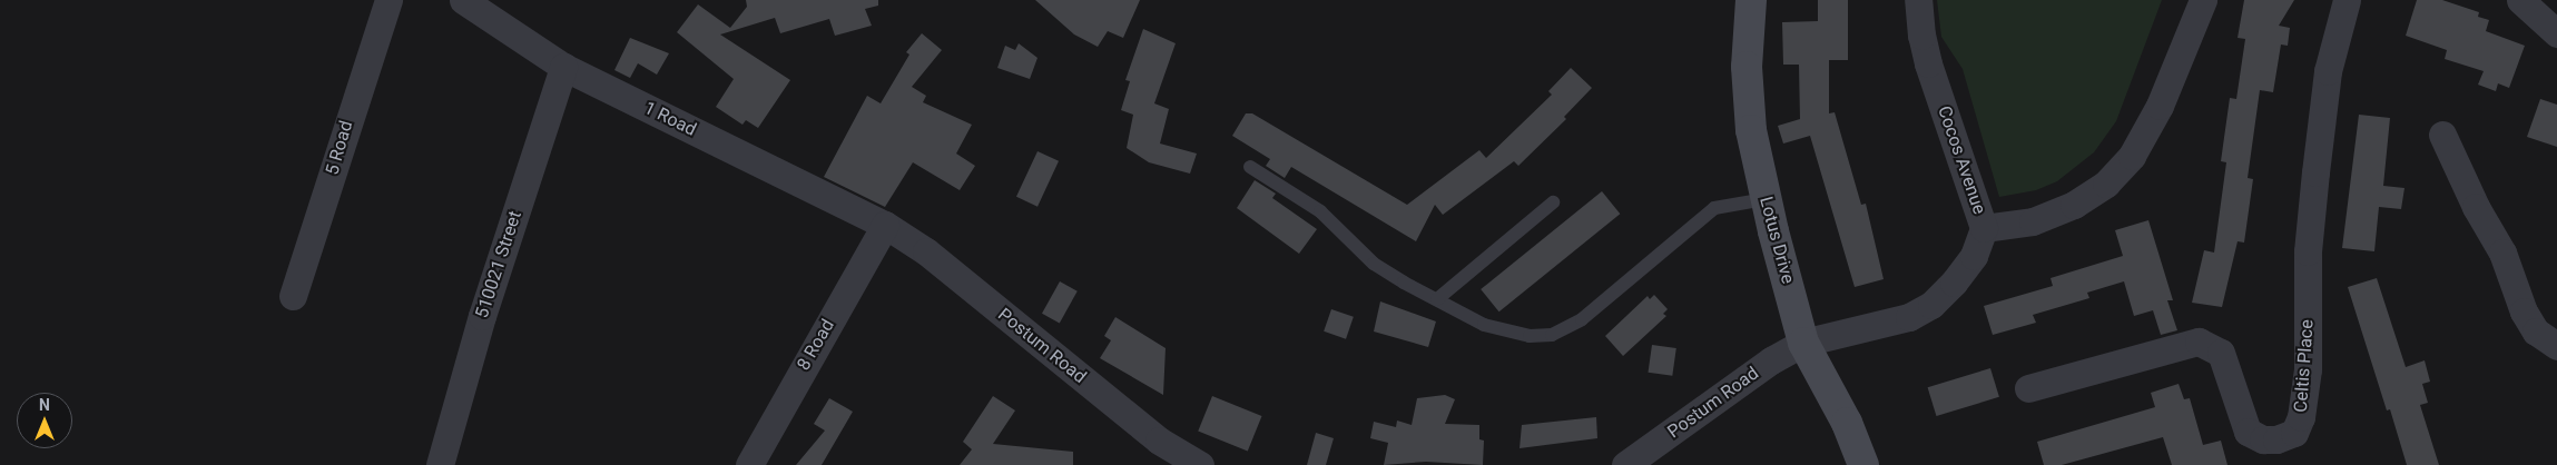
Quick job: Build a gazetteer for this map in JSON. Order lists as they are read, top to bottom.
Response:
{
  "streets": {
    "street": [
      "1 Road",
      "5 Road",
      "Cocos Avenue",
      "Lotus Drive",
      "510021 Street",
      "8 Road",
      "Postum Road",
      "Celtis Place"
    ]
  },
  "crossings": [
    ["1 Road", "510021 Street"],
    ["1 Road", "8 Road"],
    ["1 Road", "Postum Road"],
    ["Cocos Avenue", "Lotus Drive"],
    ["Cocos Avenue", "Postum Road"],
    ["Lotus Drive", "Postum Road"],
    ["8 Road", "Postum Road"]
  ],
  "north": "top"
}
